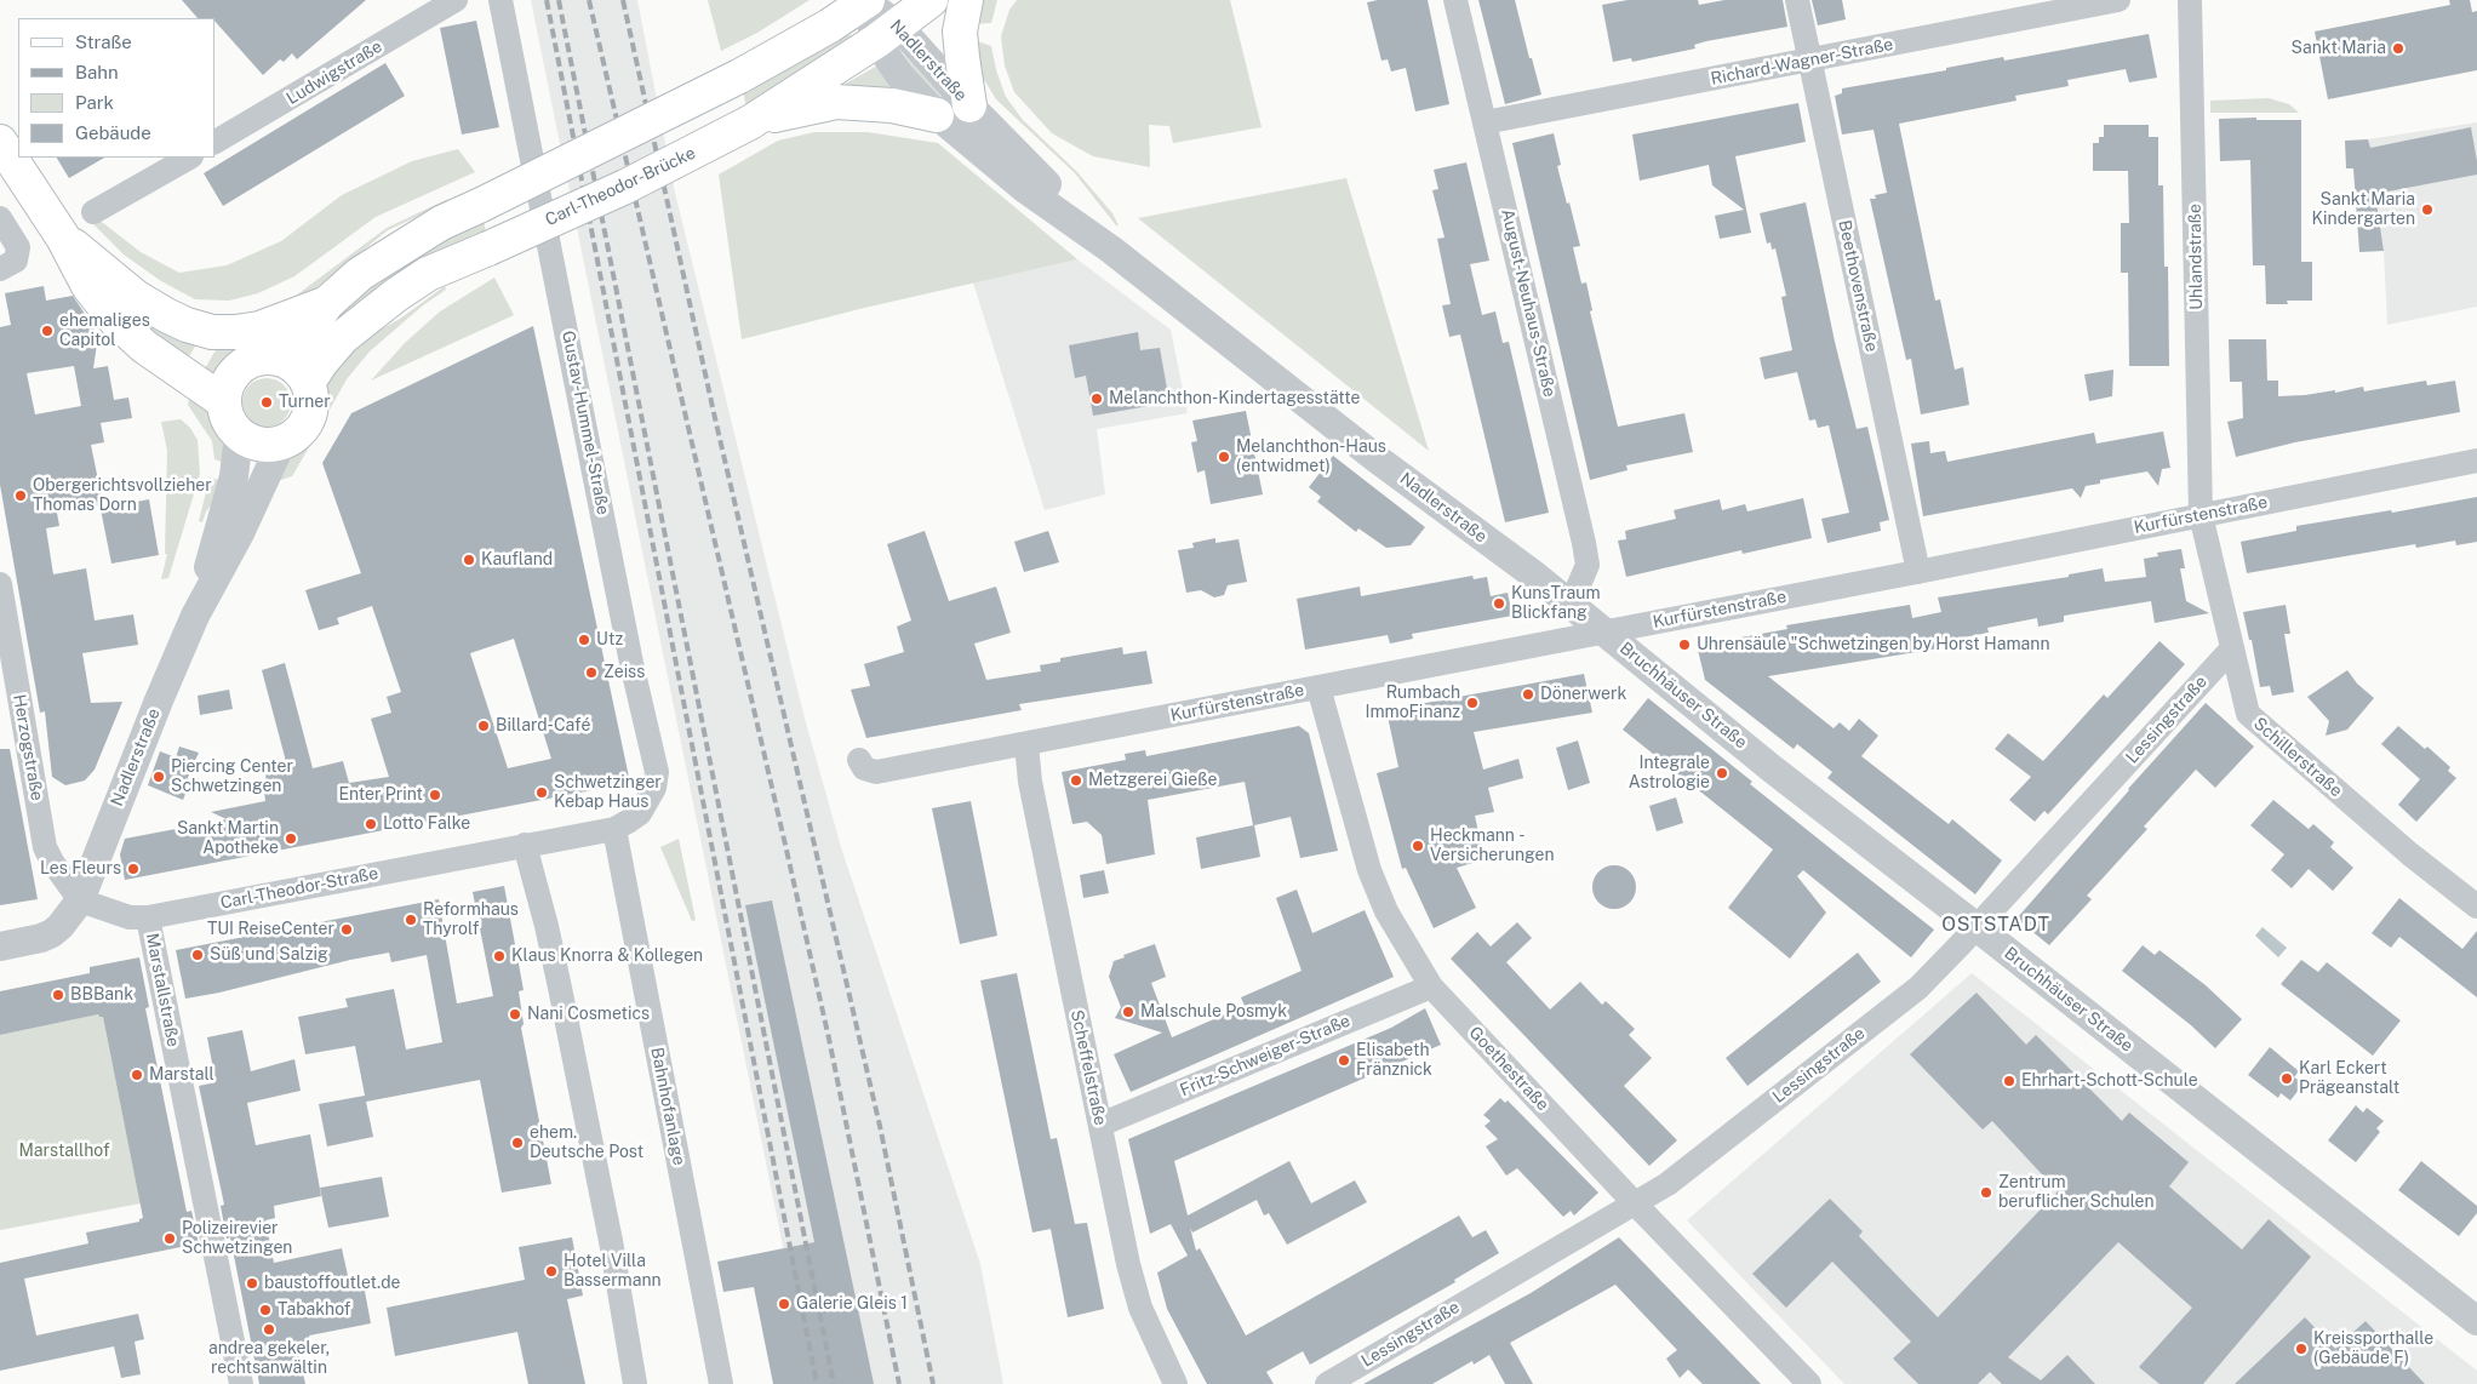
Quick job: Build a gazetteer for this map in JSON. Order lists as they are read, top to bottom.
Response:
{
  "streets": {
    "main road": ["Carl-Theodor-Brücke"],
    "street": [
      "Nadlerstraße",
      "Richard-Wagner-Straße",
      "Ludwigstraße",
      "Uhlandstraße",
      "Beethovenstraße",
      "August-Neuhaus-Straße",
      "Gustav-Hummel-Straße",
      "Kurfürstenstraße",
      "Bruchhäuser Straße",
      "Lessingstraße",
      "Herzogstraße",
      "Schillerstraße",
      "Carl-Theodor-Straße",
      "Marstallstraße",
      "Fritz-Schweiger-Straße",
      "Scheffelstraße",
      "Goethestraße",
      "Bahnhofanlage"
    ]
  },
  "crossings": [
    ["Nadlerstraße", "Carl-Theodor-Brücke"],
    ["Nadlerstraße", "August-Neuhaus-Straße"],
    ["Nadlerstraße", "Kurfürstenstraße"],
    ["Nadlerstraße", "Bruchhäuser Straße"],
    ["Nadlerstraße", "Herzogstraße"],
    ["Nadlerstraße", "Carl-Theodor-Straße"],
    ["Richard-Wagner-Straße", "Beethovenstraße"],
    ["Richard-Wagner-Straße", "August-Neuhaus-Straße"],
    ["Uhlandstraße", "Kurfürstenstraße"],
    ["Uhlandstraße", "Schillerstraße"],
    ["Beethovenstraße", "Kurfürstenstraße"],
    ["Gustav-Hummel-Straße", "Carl-Theodor-Straße"],
    ["Gustav-Hummel-Straße", "Bahnhofanlage"],
    ["Kurfürstenstraße", "Bruchhäuser Straße"],
    ["Kurfürstenstraße", "Schillerstraße"],
    ["Kurfürstenstraße", "Scheffelstraße"],
    ["Kurfürstenstraße", "Goethestraße"],
    ["Bruchhäuser Straße", "Lessingstraße"],
    ["Lessingstraße", "Schillerstraße"],
    ["Lessingstraße", "Goethestraße"],
    ["Herzogstraße", "Carl-Theodor-Straße"],
    ["Carl-Theodor-Straße", "Marstallstraße"],
    ["Carl-Theodor-Straße", "Bahnhofanlage"],
    ["Fritz-Schweiger-Straße", "Scheffelstraße"],
    ["Fritz-Schweiger-Straße", "Goethestraße"]
  ],
  "districts": ["OSTSTADT"],
  "parks": ["Marstallhof"],
  "places": [
    "Sankt Maria",
    "Sankt Maria Kindergarten",
    "ehemaliges Capitol",
    "Melanchthon-Kindertagesstätte",
    "Turner",
    "Melanchthon-Haus (entwidmet)",
    "Obergerichtsvollzieher Thomas Dorn",
    "Kaufland",
    "KunsTraum Blickfang",
    "Utz",
    "Uhrensäule \"Schwetzingen by Horst Hamann",
    "Zeiss",
    "Dönerwerk",
    "Rumbach ImmoFinanz",
    "Billard-Café",
    "Integrale Astrologie",
    "Piercing Center Schwetzingen",
    "Metzgerei Gieße",
    "Schwetzinger Kebap Haus",
    "Enter Print",
    "Lotto Falke",
    "Sankt Martin Apotheke",
    "Heckmann - Versicherungen",
    "Les Fleurs",
    "Reformhaus Thyrolf",
    "TUI ReiseCenter",
    "Süß und Salzig",
    "Klaus Knorra & Kollegen",
    "BBBank",
    "Malschule Posmyk",
    "Nani Cosmetics",
    "Elisabeth Fränznick",
    "Marstall",
    "Karl Eckert Prägeanstalt",
    "Ehrhart-Schott-Schule",
    "ehem. Deutsche Post",
    "Zentrum beruflicher Schulen",
    "Polizeirevier Schwetzingen",
    "Hotel Villa Bassermann",
    "baustoffoutlet.de",
    "Galerie Gleis 1",
    "Tabakhof",
    "andrea gekeler, rechtsanwältin",
    "Kreissporthalle (Gebäude F)"
  ],
  "legend": [
    "Straße",
    "Bahn",
    "Park",
    "Gebäude"
  ]
}
